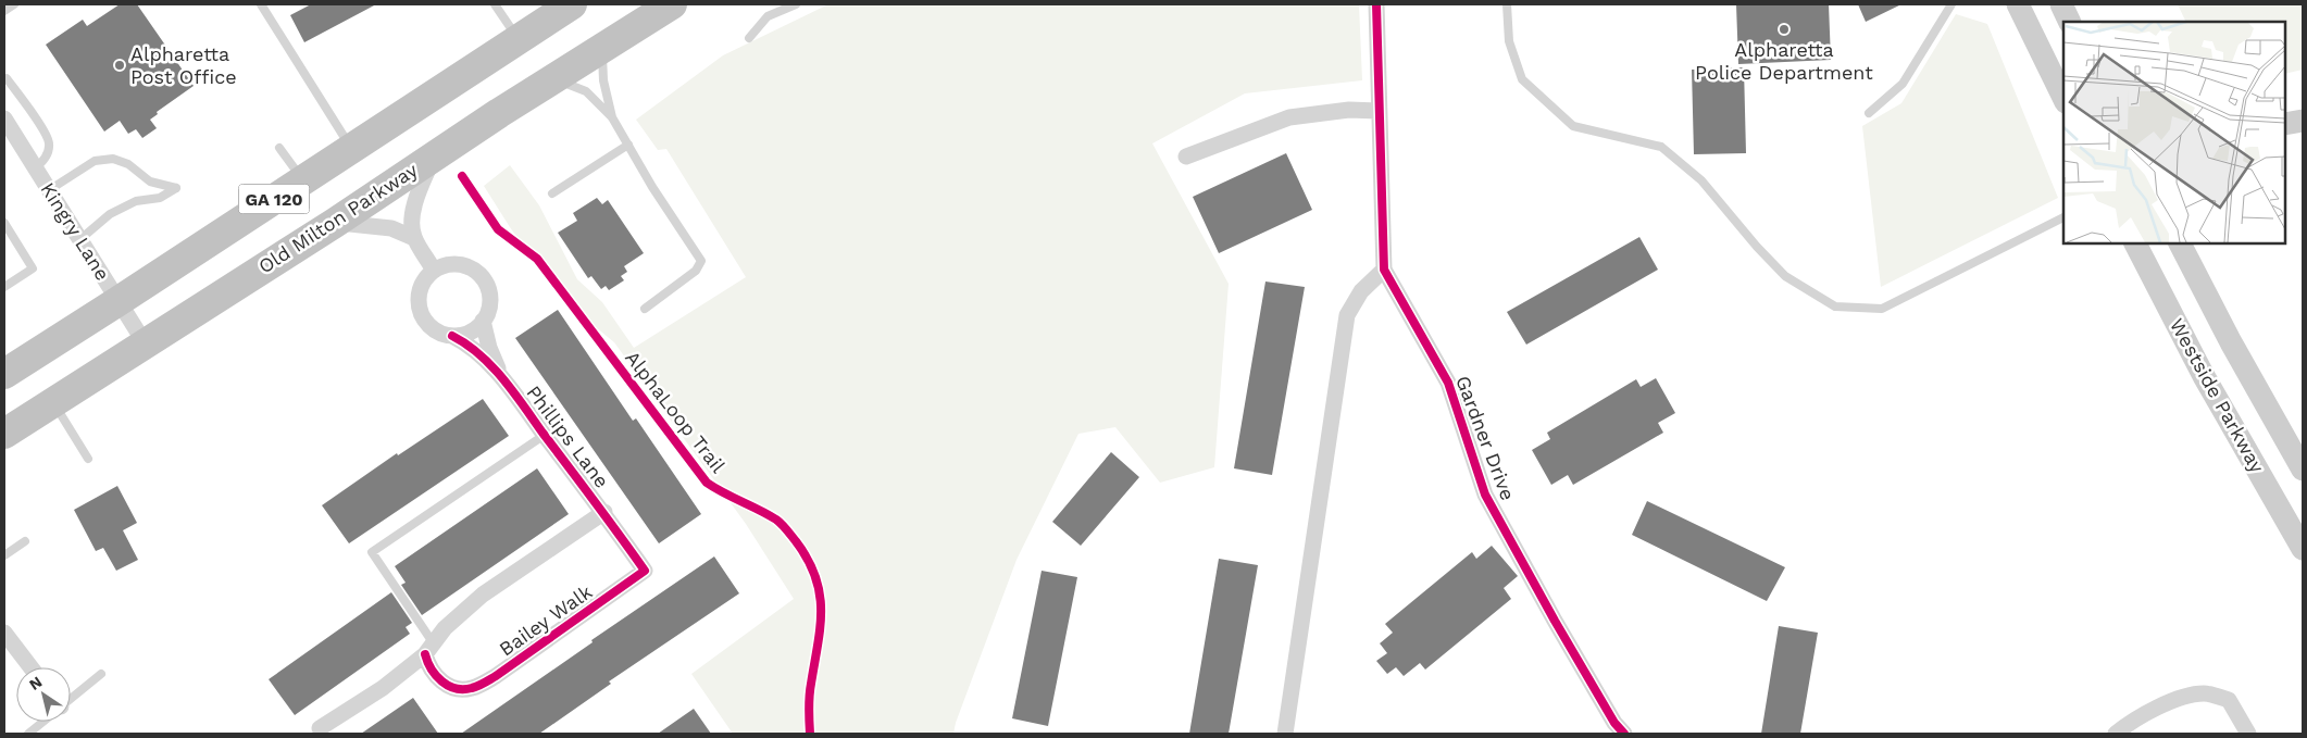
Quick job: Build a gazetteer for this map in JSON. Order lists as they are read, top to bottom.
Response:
{
  "streets": {
    "highway": ["GA 120", "Old Milton Parkway"],
    "main road": ["Westside Parkway"],
    "street": [
      "Kingry Lane",
      "Phillips Lane",
      "Gardner Drive",
      "Bailey Walk"
    ],
    "cycle path": ["AlphaLoop Trail"]
  },
  "crossings": [
    ["GA 120", "Kingry Lane"],
    ["Old Milton Parkway", "Kingry Lane"],
    ["Phillips Lane", "Bailey Walk"]
  ],
  "places": ["Alpharetta Police Department", "Alpharetta Post Office"],
  "north": "top left"
}
